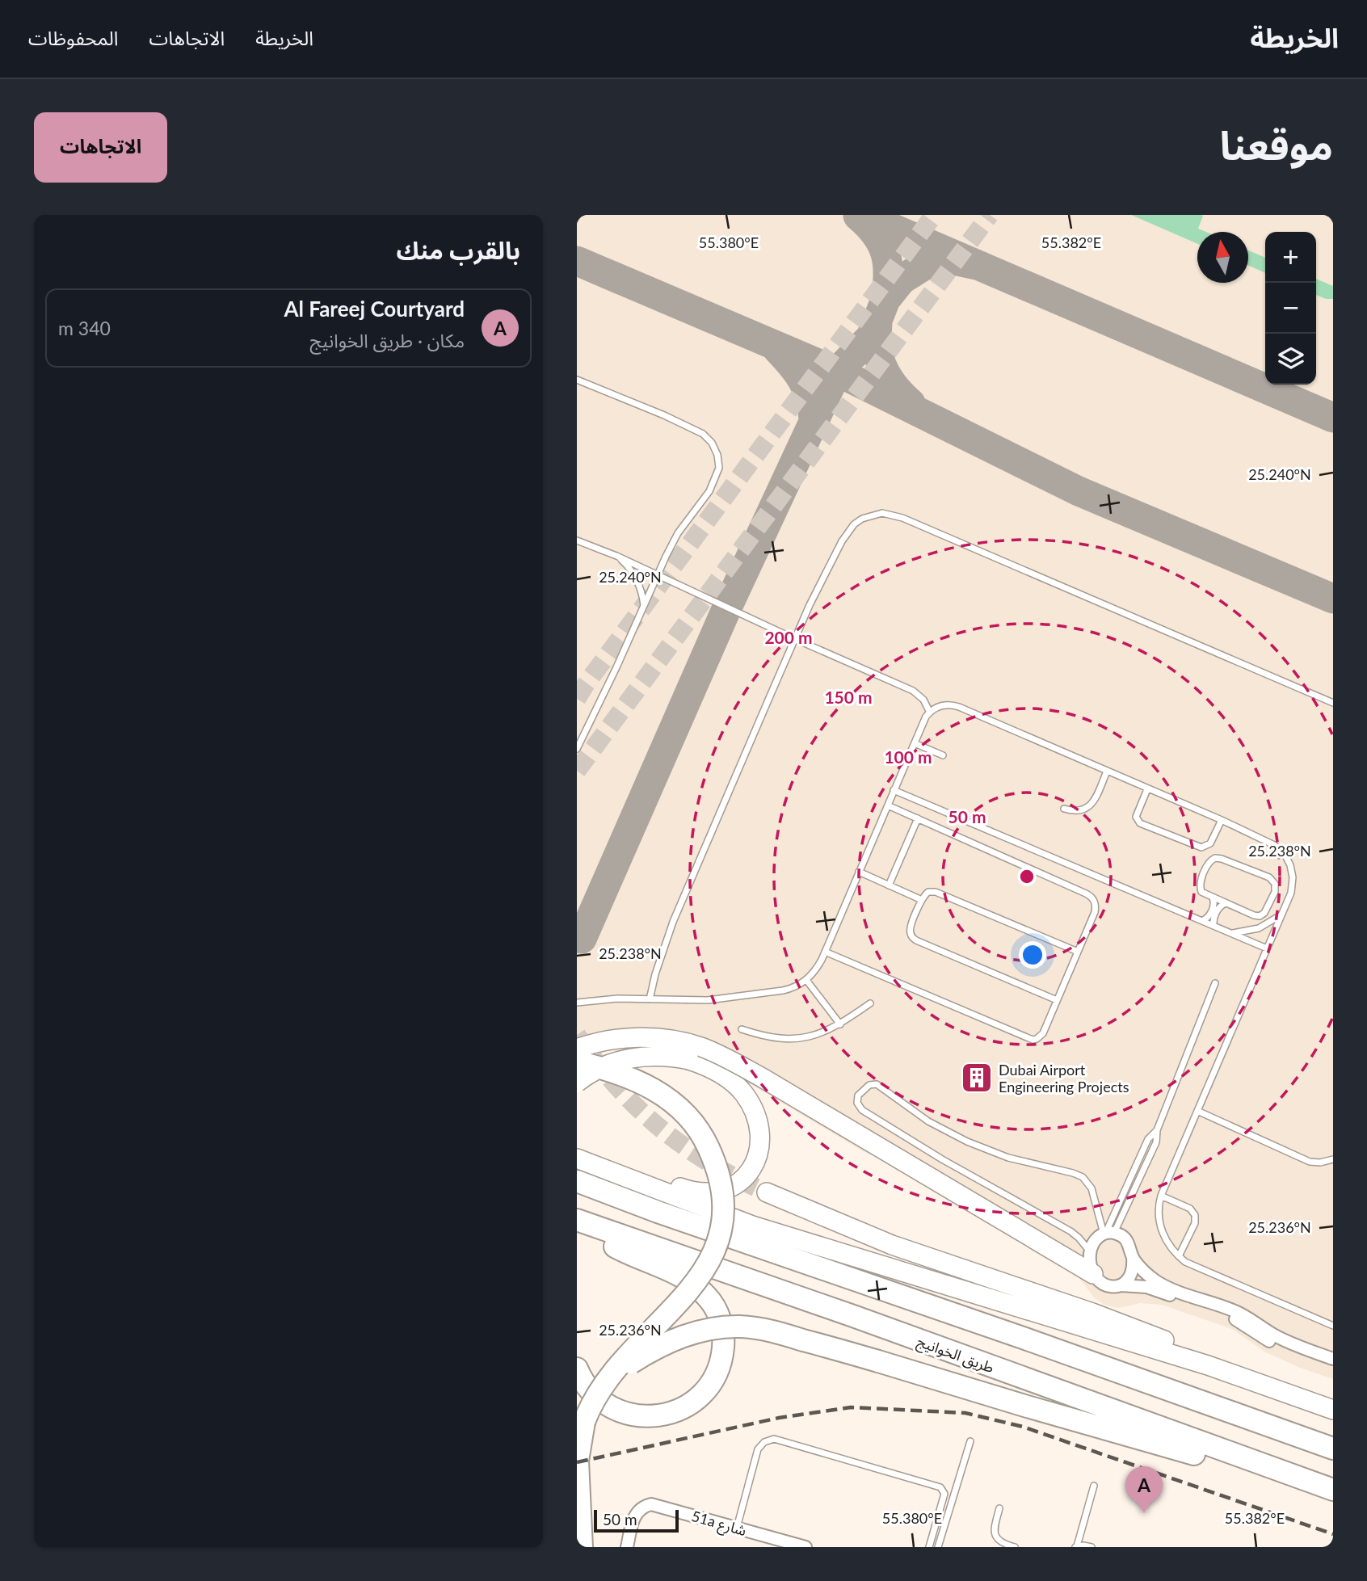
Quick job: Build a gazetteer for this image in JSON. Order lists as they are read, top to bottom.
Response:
{
  "streets": {
    "highway": ["طريق الخوانيج"],
    "street": ["51a شارع"]
  },
  "places": {
    "building": ["Dubai Airport Engineering Projects"]
  },
  "scale_bar": "50 m",
  "north": "top",
  "page": {
    "header": "الخريطة",
    "nav": ["الخريطة", "الاتجاهات", "المحفوظات"],
    "title": "موقعنا",
    "buttons": "الاتجاهات",
    "heading": "بالقرب منك",
    "map_buttons": ["+", "−"],
    "list": [
      {
        "mark": "A",
        "name": "Al Fareej Courtyard",
        "note": "مكان · طريق الخوانيج",
        "value": "340 m"
      }
    ],
    "pins": "A",
    "scale": "50 m"
  },
  "coordinates": [
    "55.380°E",
    "55.382°E",
    "25.240°N",
    "25.238°N",
    "25.236°N"
  ],
  "rings": [
    "200 m",
    "150 m",
    "100 m",
    "50 m"
  ]
}
